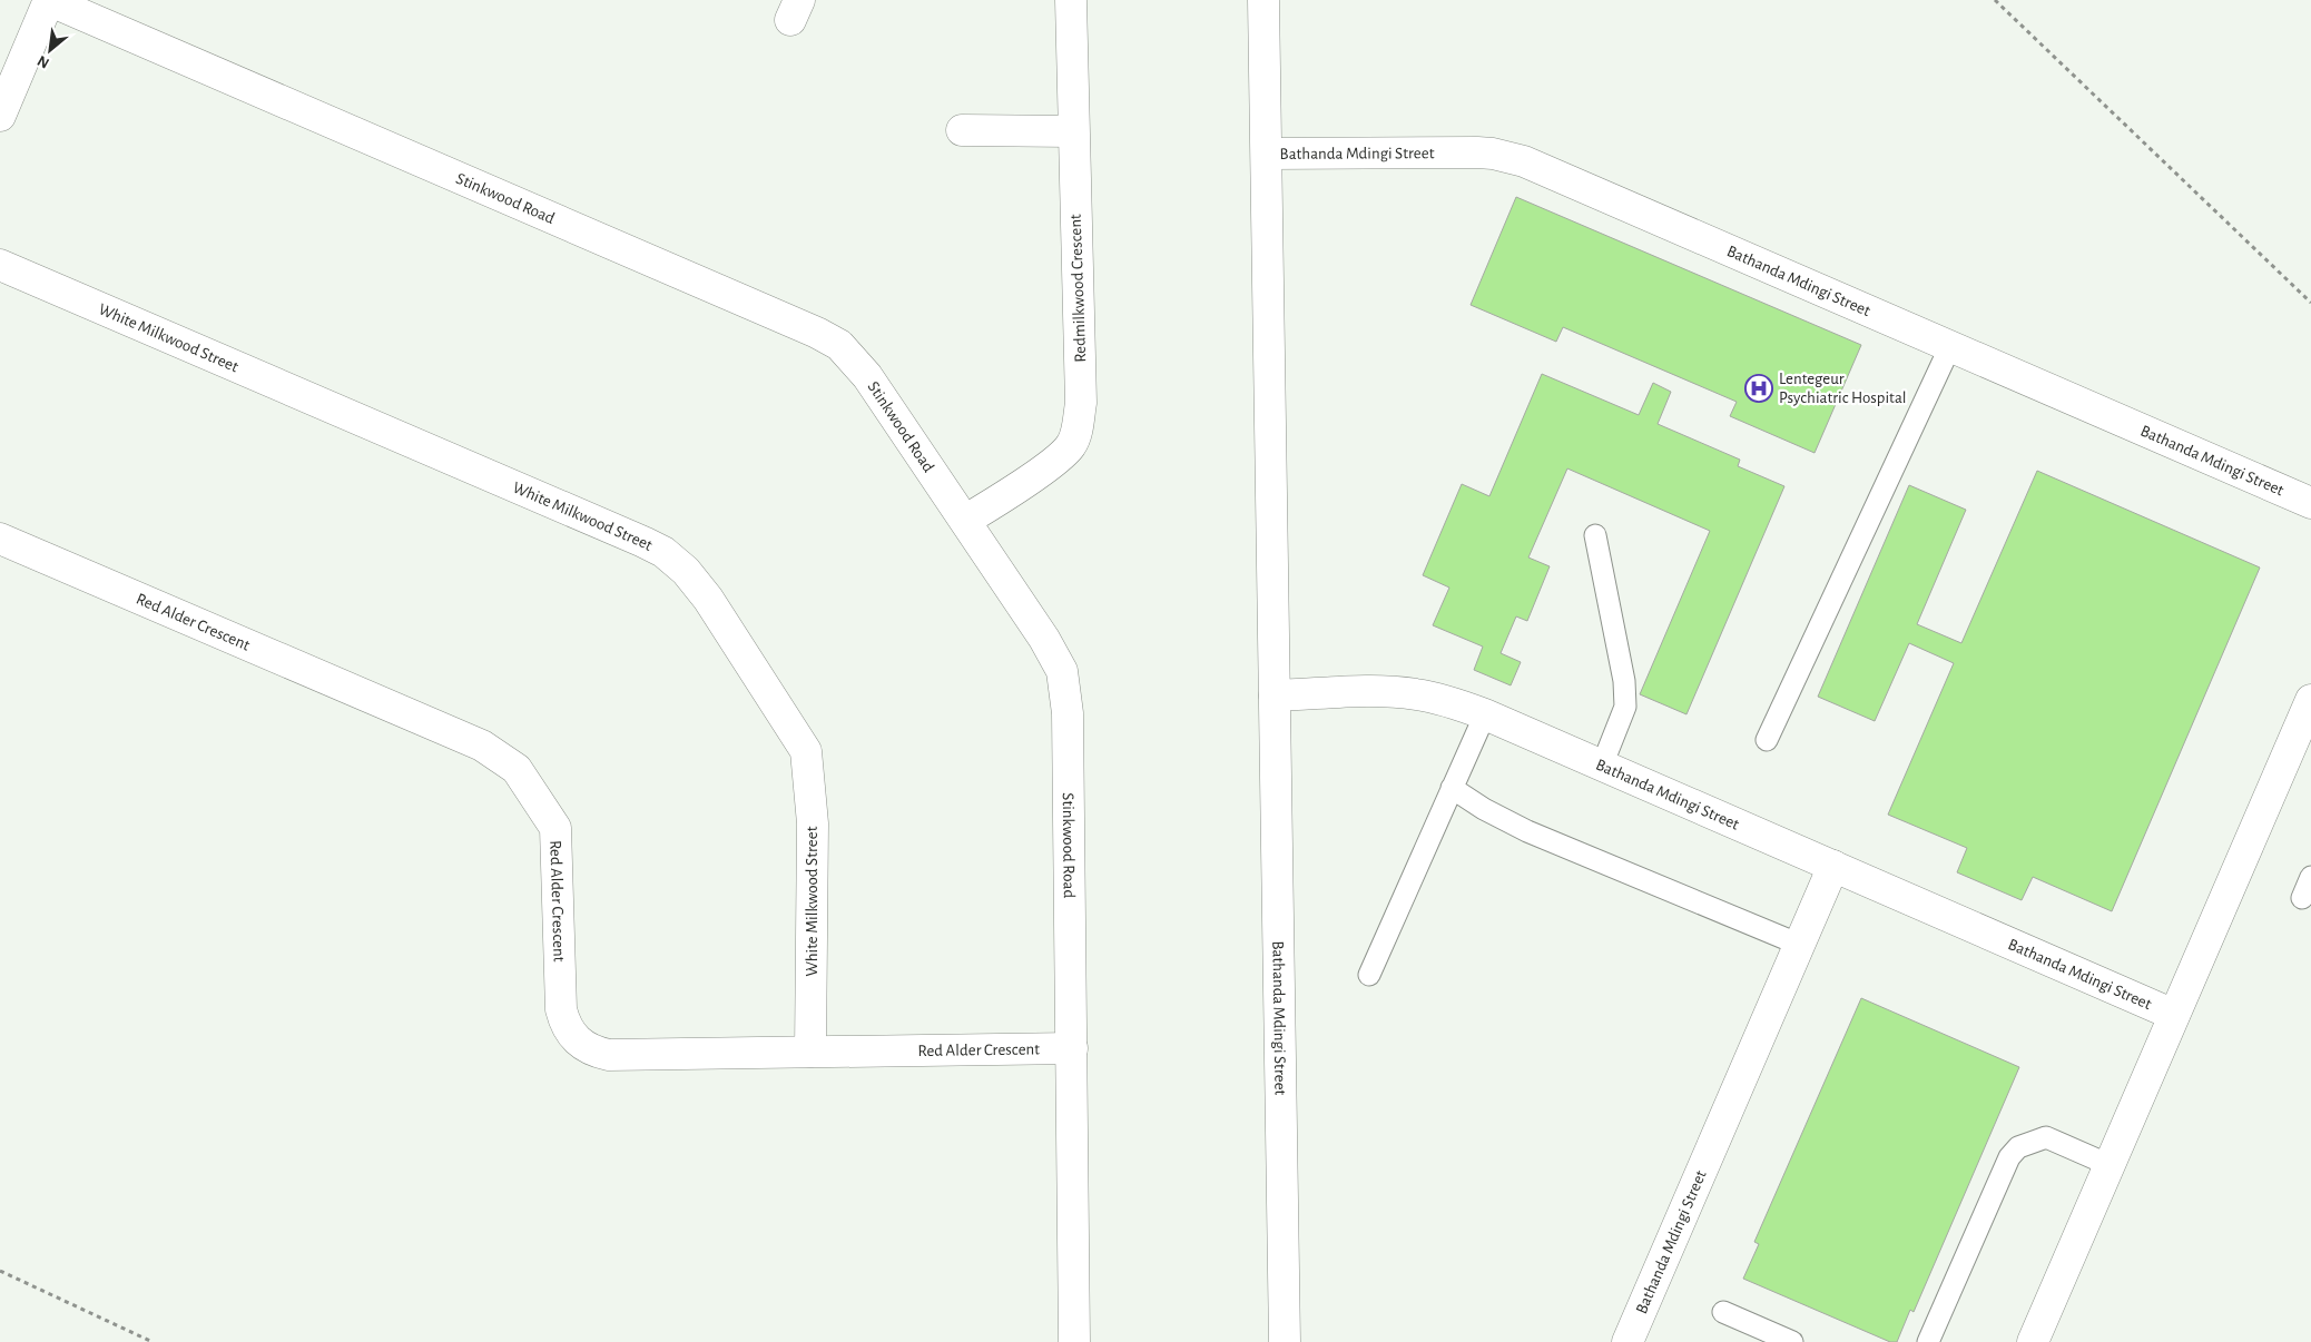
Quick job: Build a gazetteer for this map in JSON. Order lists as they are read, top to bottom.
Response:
{
  "streets": {
    "street": [
      "Bathanda Mdingi Street",
      "Stinkwood Road",
      "Redmilkwood Crescent",
      "White Milkwood Street",
      "Red Alder Crescent"
    ]
  },
  "crossings": [
    ["Stinkwood Road", "Redmilkwood Crescent"],
    ["Stinkwood Road", "Red Alder Crescent"],
    ["White Milkwood Street", "Red Alder Crescent"]
  ],
  "places": {
    "hospital": ["Lentegeur Psychiatric Hospital"]
  },
  "north": "bottom left"
}
